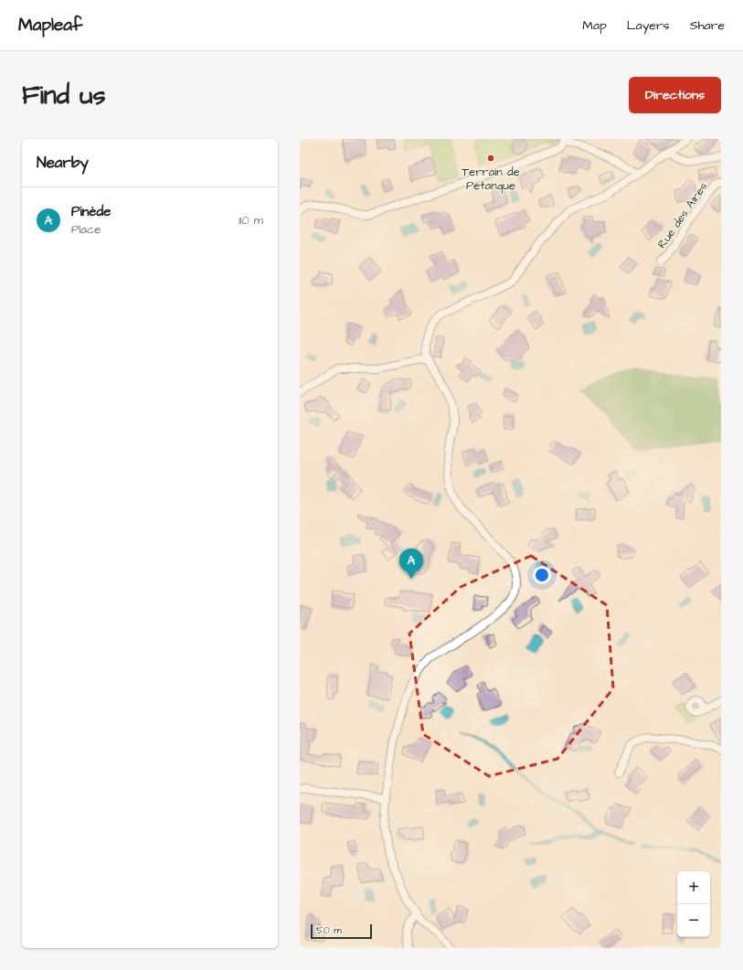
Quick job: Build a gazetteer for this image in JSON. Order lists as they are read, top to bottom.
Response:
{
  "streets": {
    "street": ["Rue des Aires"]
  },
  "places": ["Terrain de Pétanque"],
  "scale_bar": "50 m",
  "page": {
    "header": "Mapleaf",
    "nav": ["Map", "Layers", "Share"],
    "buttons": "Directions",
    "title": "Find us",
    "heading": "Nearby",
    "list": [
      {
        "mark": "A",
        "name": "Pinède",
        "note": "Place",
        "value": "110 m"
      }
    ],
    "pins": "A",
    "map_buttons": ["+", "−"],
    "scale": "50 m"
  }
}
